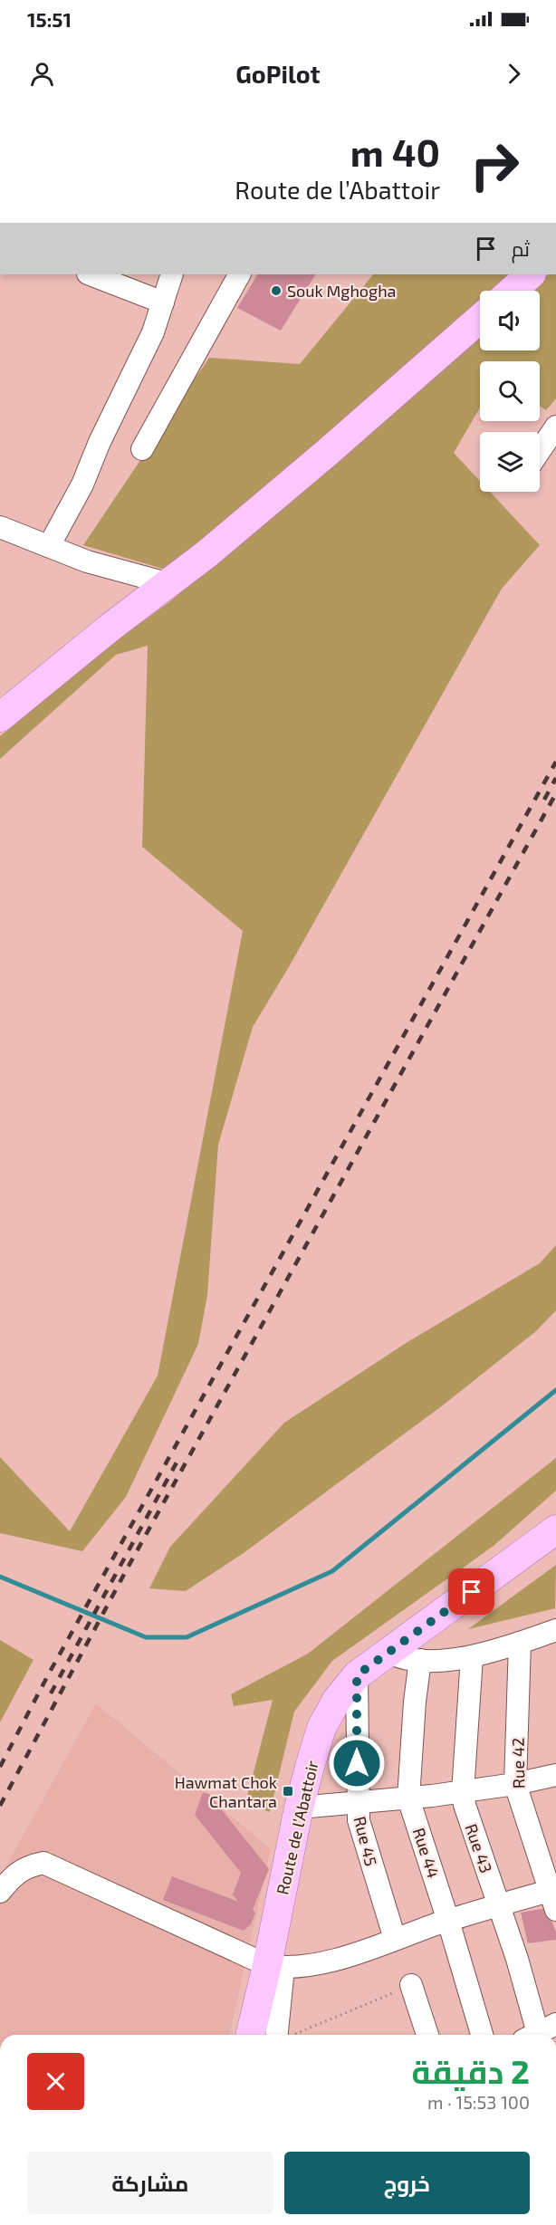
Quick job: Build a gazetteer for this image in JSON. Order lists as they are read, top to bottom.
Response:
{
  "streets": {
    "main road": ["Route de l’Abattoir"],
    "street": [
      "Rue 42",
      "Rue 45",
      "Rue 43",
      "Rue 44"
    ]
  },
  "crossings": [
    ["Route de l’Abattoir", "Rue 45"]
  ],
  "places": {
    "other": ["Souk Mghogha"],
    "transit": ["Hawmat Chok Chantara"]
  },
  "page": {
    "status": "15:51",
    "header": "GoPilot",
    "turn": ["40 m", "Route de l’Abattoir"],
    "then": "ثم",
    "heading": ["2 دقيقة", "100 m · 15:53"],
    "buttons": ["خروج", "مشاركة"]
  }
}
